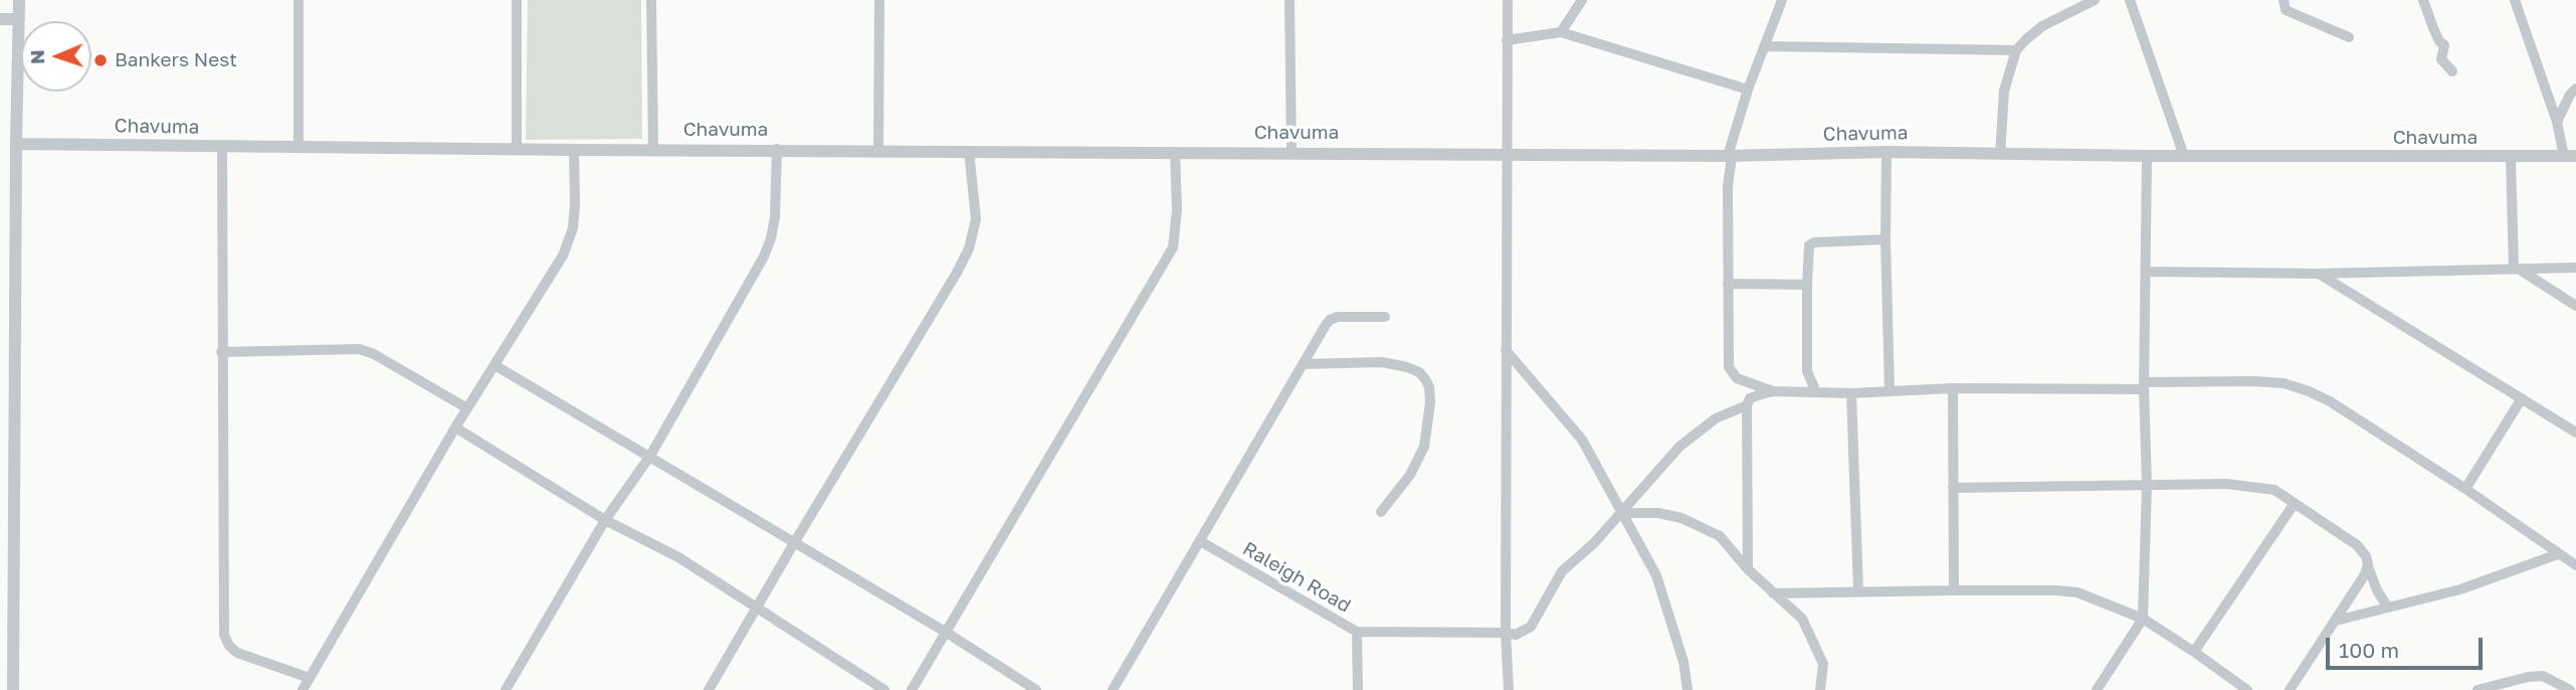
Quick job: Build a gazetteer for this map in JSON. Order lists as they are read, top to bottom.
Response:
{
  "streets": {
    "street": ["Chavuma", "Raleigh Road"]
  },
  "places": ["Bankers Nest"],
  "scale_bar": "100 m",
  "north": "left"
}
